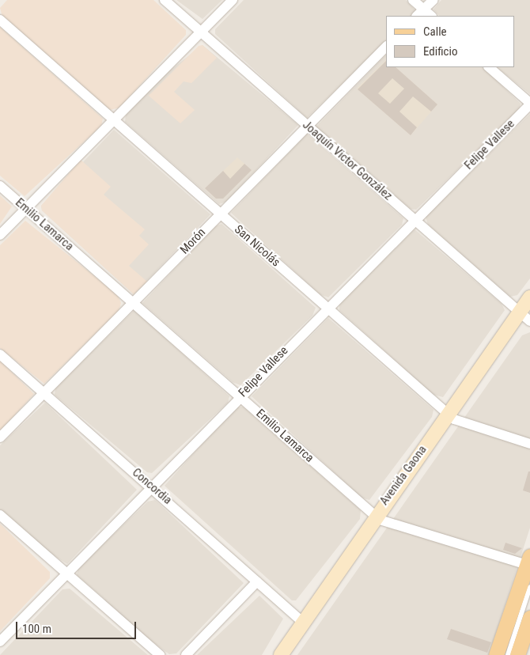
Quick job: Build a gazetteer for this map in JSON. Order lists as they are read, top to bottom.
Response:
{
  "streets": {
    "main road": ["Avenida Gaona"],
    "street": [
      "Felipe Vallese",
      "Joaquín Victor González",
      "Emilio Lamarca",
      "Morón",
      "San Nicolás",
      "Concordia"
    ]
  },
  "crossings": [
    ["Felipe Vallese", "Joaquín Victor González"],
    ["Felipe Vallese", "Emilio Lamarca"],
    ["Felipe Vallese", "San Nicolás"],
    ["Felipe Vallese", "Concordia"],
    ["Joaquín Victor González", "Morón"],
    ["Joaquín Victor González", "Avenida Gaona"],
    ["Emilio Lamarca", "Morón"],
    ["Emilio Lamarca", "Avenida Gaona"],
    ["Morón", "San Nicolás"],
    ["Morón", "Concordia"],
    ["San Nicolás", "Avenida Gaona"],
    ["Avenida Gaona", "Concordia"]
  ],
  "legend": ["Calle", "Edificio"],
  "scale_bar": "100 m"
}
